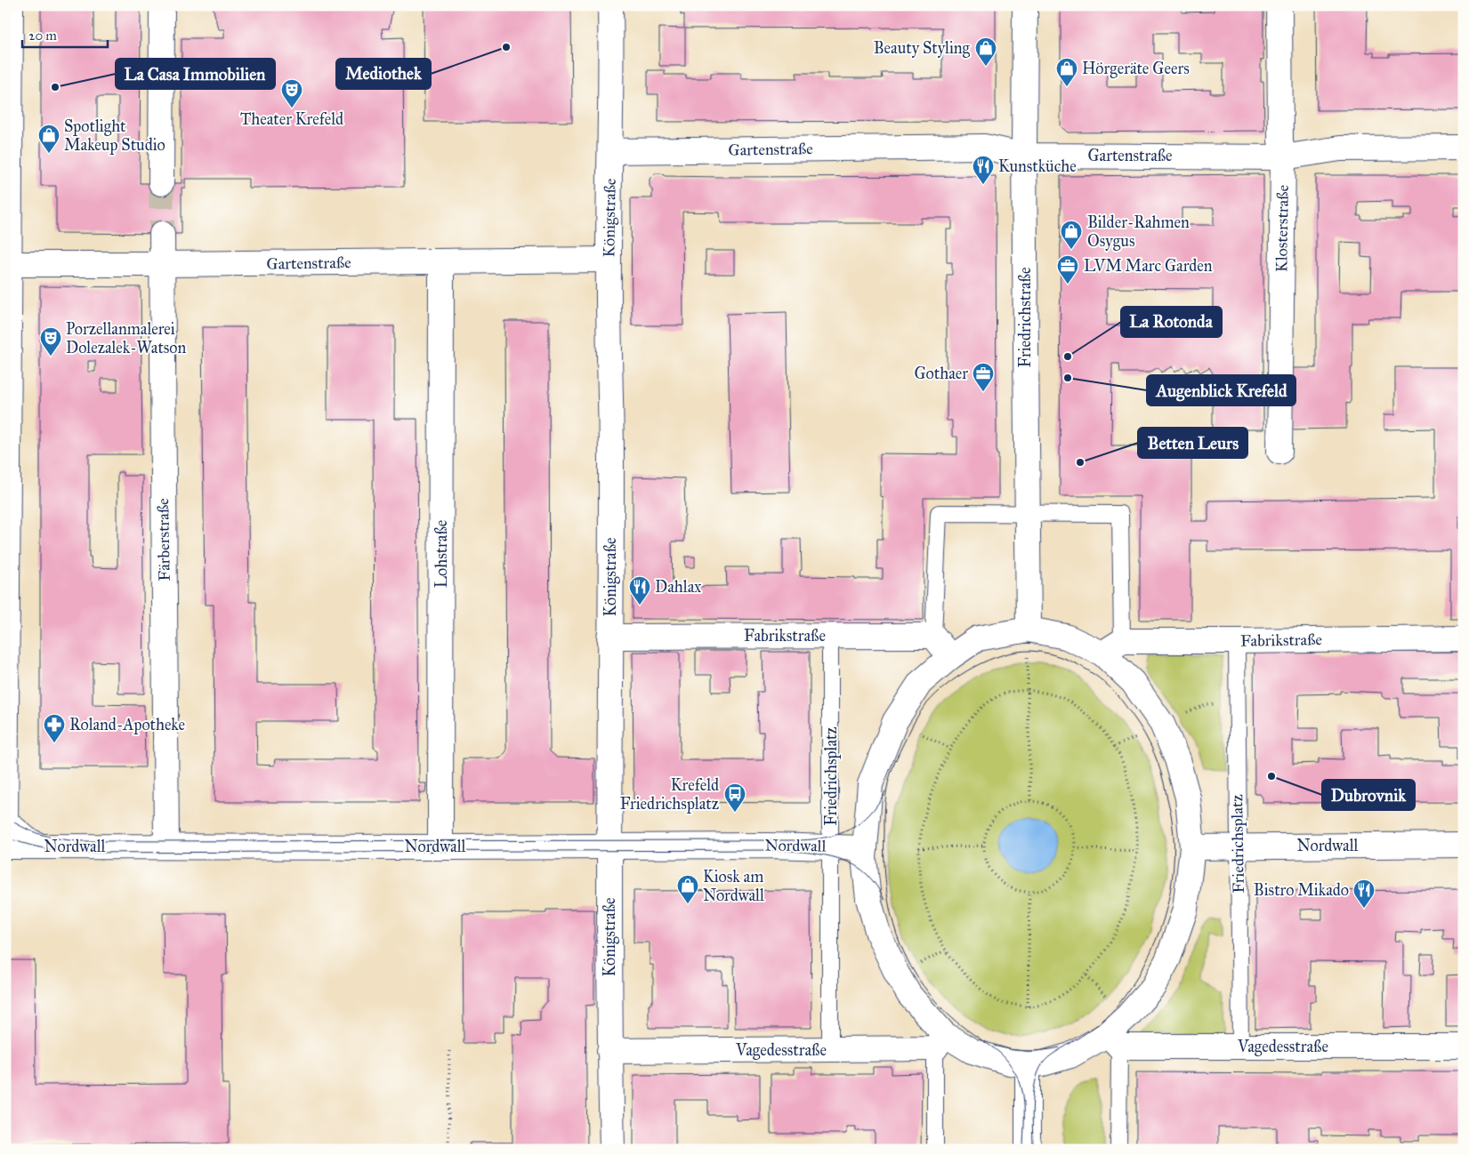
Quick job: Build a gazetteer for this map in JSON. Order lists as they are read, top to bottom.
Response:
{
  "streets": {
    "street": [
      "Gartenstraße",
      "Königstraße",
      "Klosterstraße",
      "Friedrichstraße",
      "Färberstraße",
      "Lohstraße",
      "Fabrikstraße",
      "Nordwall",
      "Vagedesstraße"
    ],
    "lane": ["Friedrichsplatz"]
  },
  "crossings": [
    ["Gartenstraße", "Königstraße"],
    ["Gartenstraße", "Klosterstraße"],
    ["Gartenstraße", "Friedrichstraße"],
    ["Gartenstraße", "Färberstraße"],
    ["Gartenstraße", "Lohstraße"],
    ["Königstraße", "Fabrikstraße"],
    ["Königstraße", "Nordwall"],
    ["Königstraße", "Vagedesstraße"],
    ["Färberstraße", "Nordwall"],
    ["Lohstraße", "Nordwall"],
    ["Fabrikstraße", "Friedrichsplatz"],
    ["Friedrichsplatz", "Nordwall"],
    ["Friedrichsplatz", "Vagedesstraße"]
  ],
  "places": {
    "other": [
      "Mediothek",
      "La Casa Immobilien",
      "La Rotonda",
      "Augenblick Krefeld",
      "Betten Leurs",
      "Dubrovnik"
    ],
    "shop": [
      "Beauty Styling",
      "Hörgeräte Geers",
      "Spotlight Makeup Studio",
      "Bilder-Rahmen Osygus",
      "Kiosk am Nordwall"
    ],
    "theatre": ["Theater Krefeld", "Porzellanmalerei Dolezalek-Watson"],
    "restaurant": ["Kunstküche", "Dahlax", "Bistro Mikado"],
    "office": ["LVM Marc Garden", "Gothaer"],
    "pharmacy": ["Roland-Apotheke"],
    "bus stop": ["Krefeld Friedrichsplatz"]
  },
  "scale_bar": "20 m"
}
